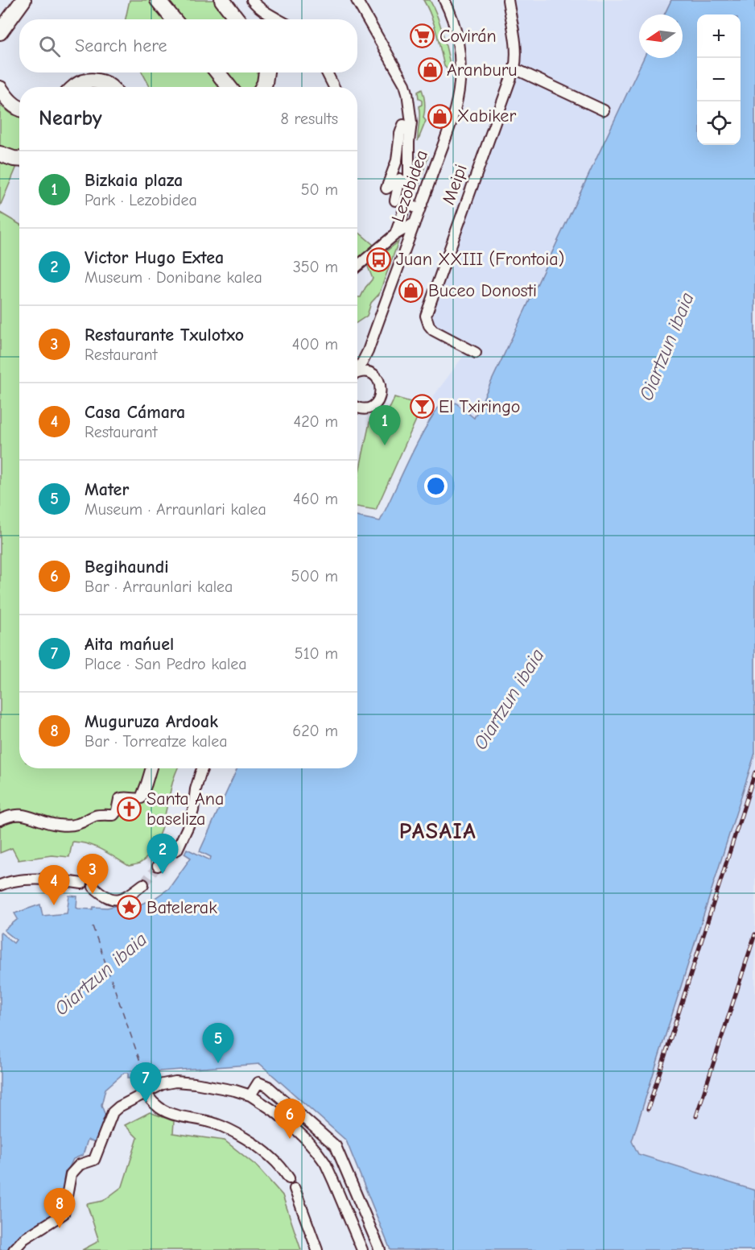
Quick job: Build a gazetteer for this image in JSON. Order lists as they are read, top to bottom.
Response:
{
  "streets": {
    "street": ["Meipi", "Lezobidea"]
  },
  "districts": ["PASAIA"],
  "water": ["Oiartzun ibaia"],
  "places": {
    "supermarket": ["Covirán"],
    "shop": ["Aranburu", "Xabiker", "Buceo Donosti"],
    "bus stop": ["Juan XXIII (Frontoia)"],
    "bar": ["El Txiringo"],
    "church": ["Santa Ana baseliza"],
    "place": ["Batelerak"]
  },
  "north": "left",
  "page": {
    "map_buttons": ["+", "−"],
    "search": "Search here",
    "heading": ["Nearby", "8 results"],
    "list": [
      {
        "mark": "1",
        "name": "Bizkaia plaza",
        "note": "Park · Lezobidea",
        "value": "50 m"
      },
      {
        "mark": "2",
        "name": "Victor Hugo Extea",
        "note": "Museum · Donibane kalea",
        "value": "350 m"
      },
      {
        "mark": "3",
        "name": "Restaurante Txulotxo",
        "note": "Restaurant",
        "value": "400 m"
      },
      {
        "mark": "4",
        "name": "Casa Cámara",
        "note": "Restaurant",
        "value": "420 m"
      },
      {
        "mark": "5",
        "name": "Mater",
        "note": "Museum · Arraunlari kalea",
        "value": "460 m"
      },
      {
        "mark": "6",
        "name": "Begihaundi",
        "note": "Bar · Arraunlari kalea",
        "value": "500 m"
      },
      {
        "mark": "7",
        "name": "Aita mańuel",
        "note": "Place · San Pedro kalea",
        "value": "510 m"
      },
      {
        "mark": "8",
        "name": "Muguruza Ardoak",
        "note": "Bar · Torreatze kalea",
        "value": "620 m"
      }
    ],
    "pins": [
      "1",
      "2",
      "3",
      "4",
      "5",
      "7",
      "6",
      "8"
    ]
  }
}
